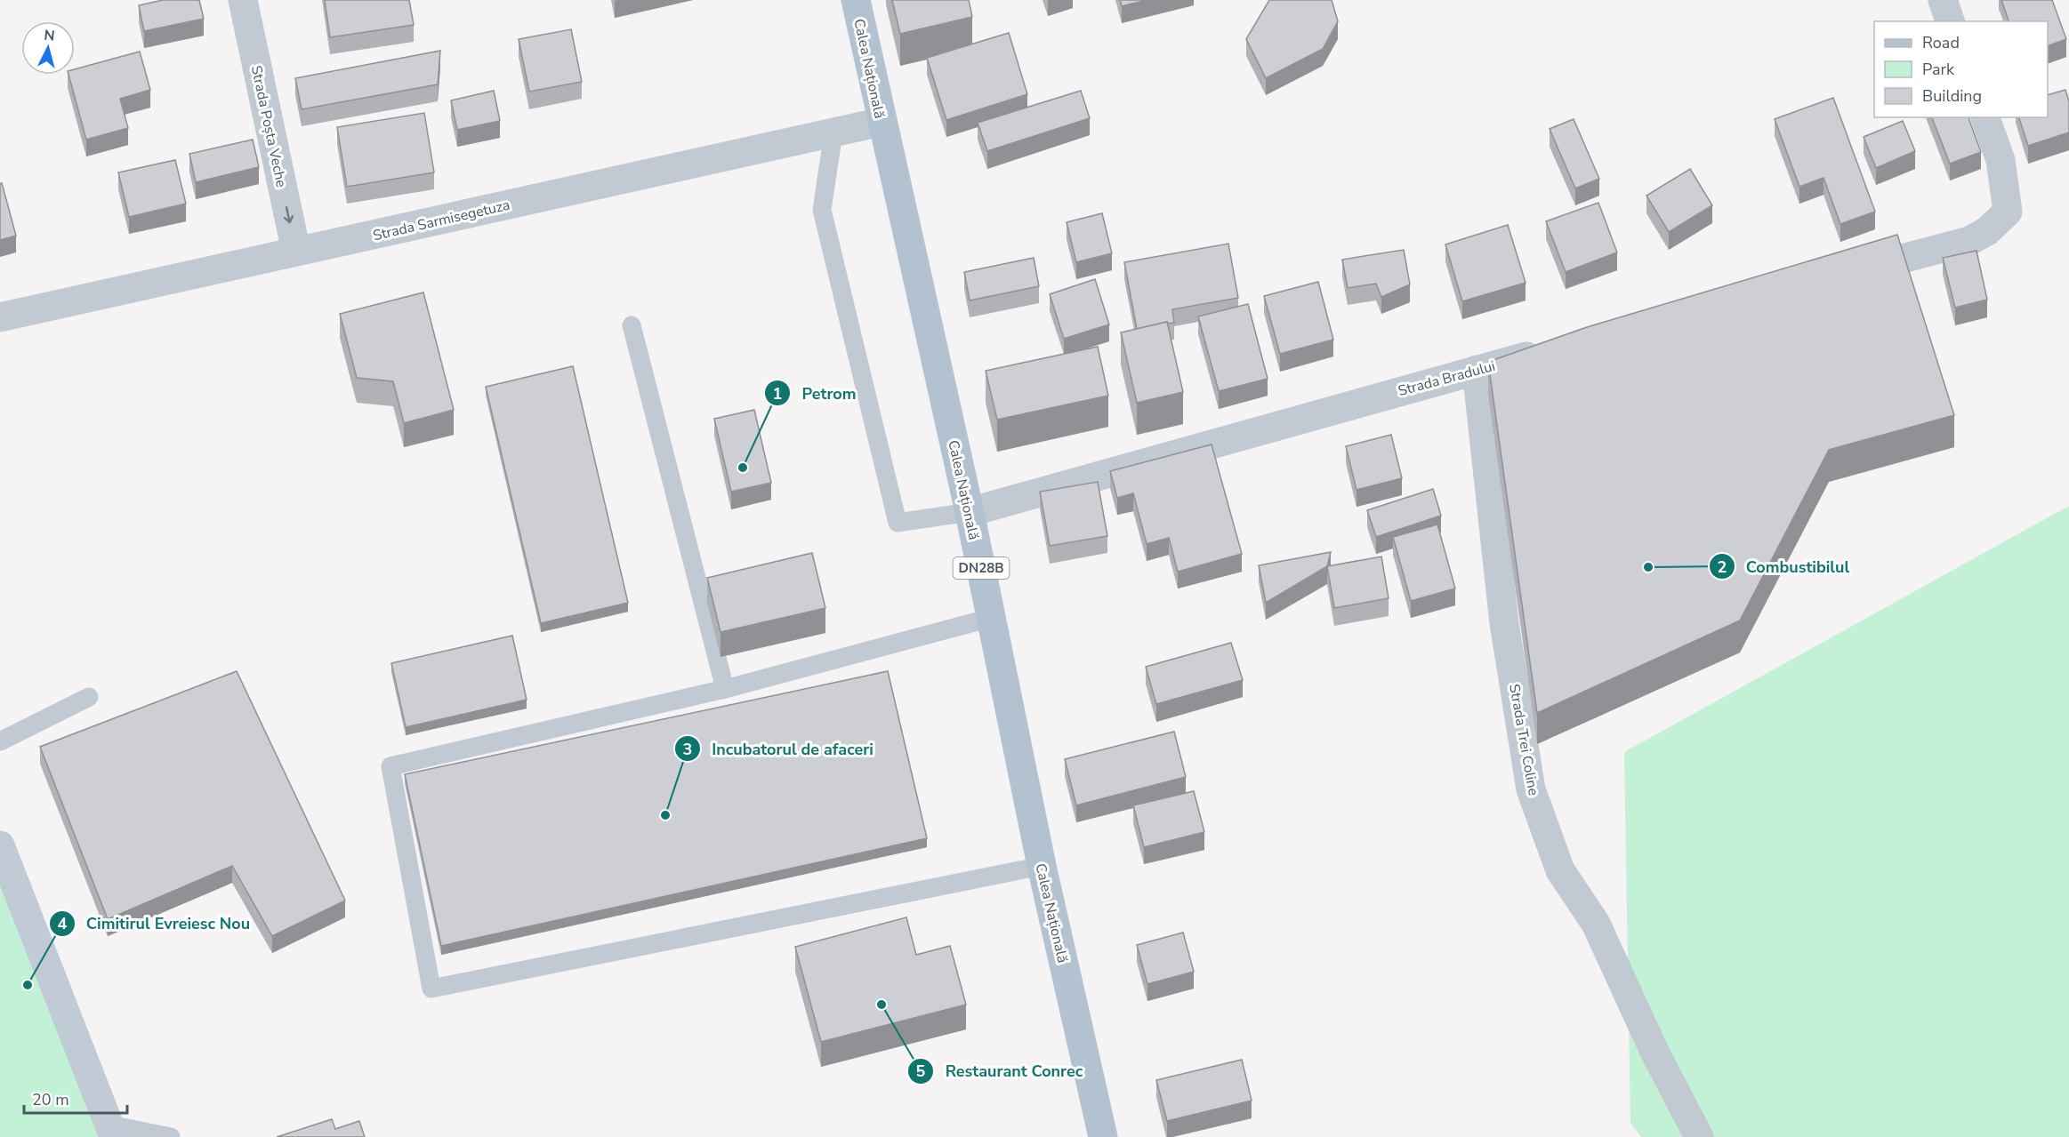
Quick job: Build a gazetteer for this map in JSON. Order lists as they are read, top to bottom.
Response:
{
  "streets": {
    "main road": ["Calea Națională", "DN28B"],
    "street": [
      "Strada Poșta Veche",
      "Strada Sarmisegetuza",
      "Strada Bradului",
      "Strada Trei Coline"
    ]
  },
  "crossings": [
    ["Calea Națională", "Strada Sarmisegetuza"],
    ["Calea Națională", "Strada Bradului"],
    ["Strada Poșta Veche", "Strada Sarmisegetuza"],
    ["Strada Bradului", "Strada Trei Coline"]
  ],
  "one_way": ["Strada Poșta Veche"],
  "places": [
    "Petrom",
    "Combustibilul",
    "Incubatorul de afaceri",
    "Cimitirul Evreiesc Nou",
    "Restaurant Conrec"
  ],
  "legend": ["Road", "Park", "Building"],
  "scale_bar": "20 m",
  "north": "top"
}
